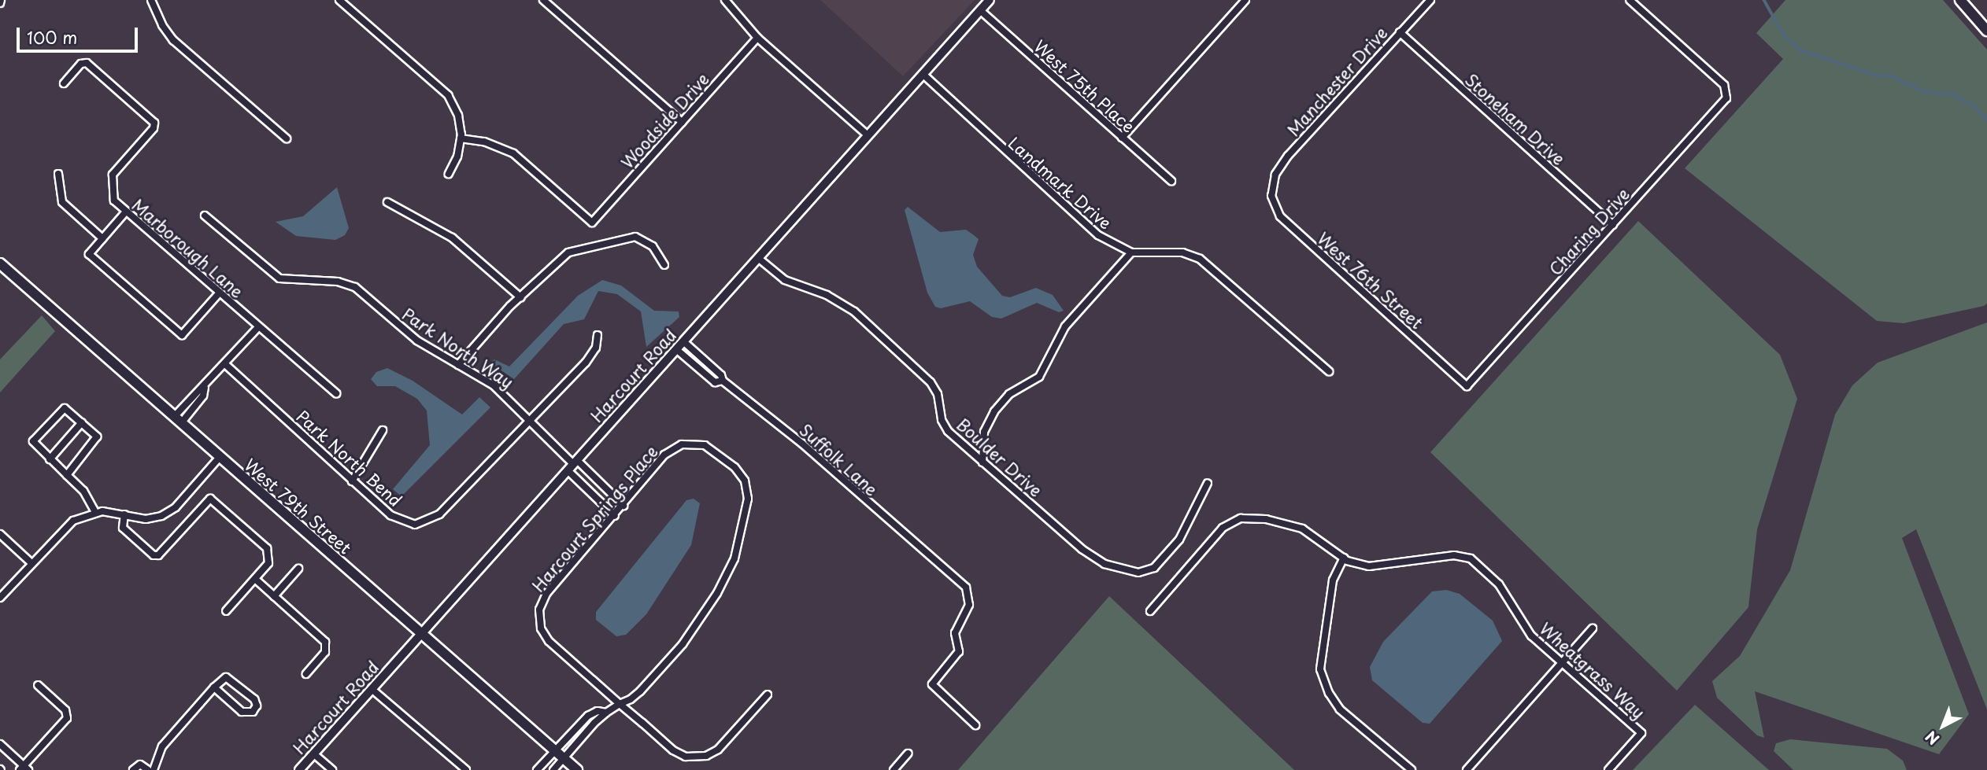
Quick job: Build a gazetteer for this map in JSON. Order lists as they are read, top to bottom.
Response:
{
  "streets": {
    "main road": ["West 79th Street"],
    "street": [
      "Manchester Drive",
      "West 75th Place",
      "Stoneham Drive",
      "Woodside Drive",
      "Landmark Drive",
      "Charing Drive",
      "Marborough Lane",
      "West 76th Street",
      "Park North Way",
      "Harcourt Road",
      "Boulder Drive",
      "Park North Bend",
      "Suffolk Lane",
      "Harcourt Springs Place",
      "Wheatgrass Way"
    ]
  },
  "crossings": [
    ["Manchester Drive", "Stoneham Drive"],
    ["Manchester Drive", "West 76th Street"],
    ["West 75th Place", "Harcourt Road"],
    ["Stoneham Drive", "Charing Drive"],
    ["Landmark Drive", "Harcourt Road"],
    ["Charing Drive", "West 76th Street"],
    ["Park North Way", "Harcourt Road"],
    ["Park North Way", "Park North Bend"],
    ["Harcourt Road", "Boulder Drive"],
    ["Harcourt Road", "Suffolk Lane"],
    ["Harcourt Road", "West 79th Street"]
  ],
  "scale_bar": "100 m",
  "north": "bottom left"
}
